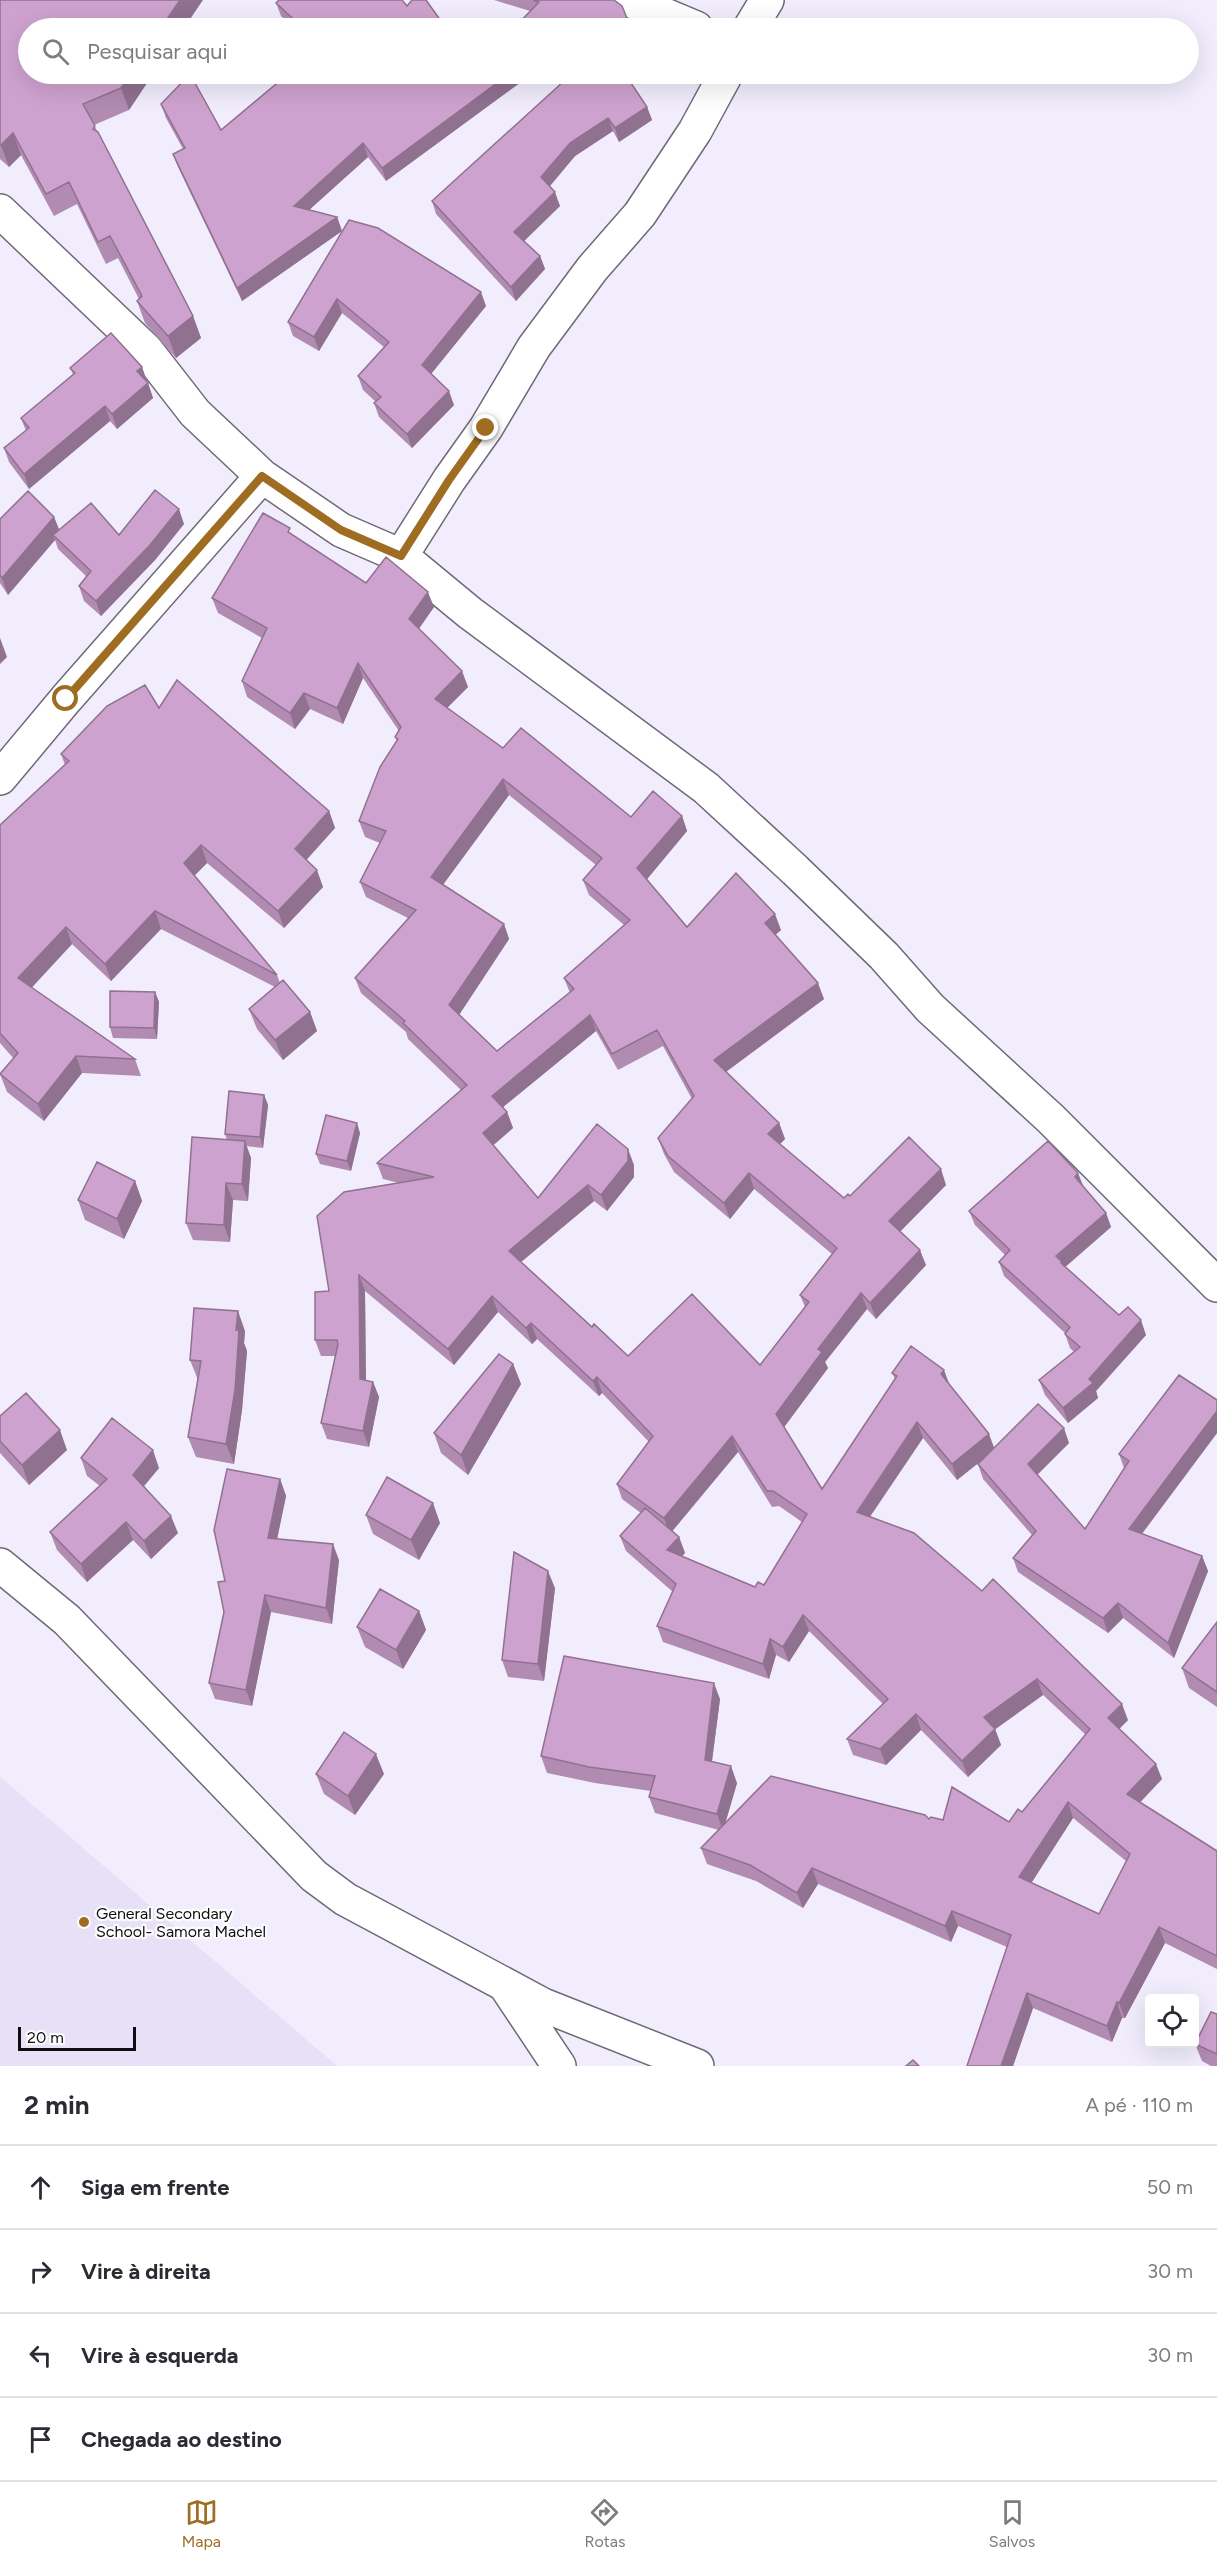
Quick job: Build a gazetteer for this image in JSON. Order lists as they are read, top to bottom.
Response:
{
  "places": ["General Secondary School- Samora Machel"],
  "scale_bar": "20 m",
  "page": {
    "search": "Pesquisar aqui",
    "scale": "20 m",
    "heading": ["2 min", "A pé · 110 m"],
    "list": [
      ["Siga em frente", "50 m"],
      ["Vire à direita", "30 m"],
      ["Vire à esquerda", "30 m"],
      "Chegada ao destino"
    ],
    "nav": ["Mapa", "Rotas", "Salvos"]
  }
}
